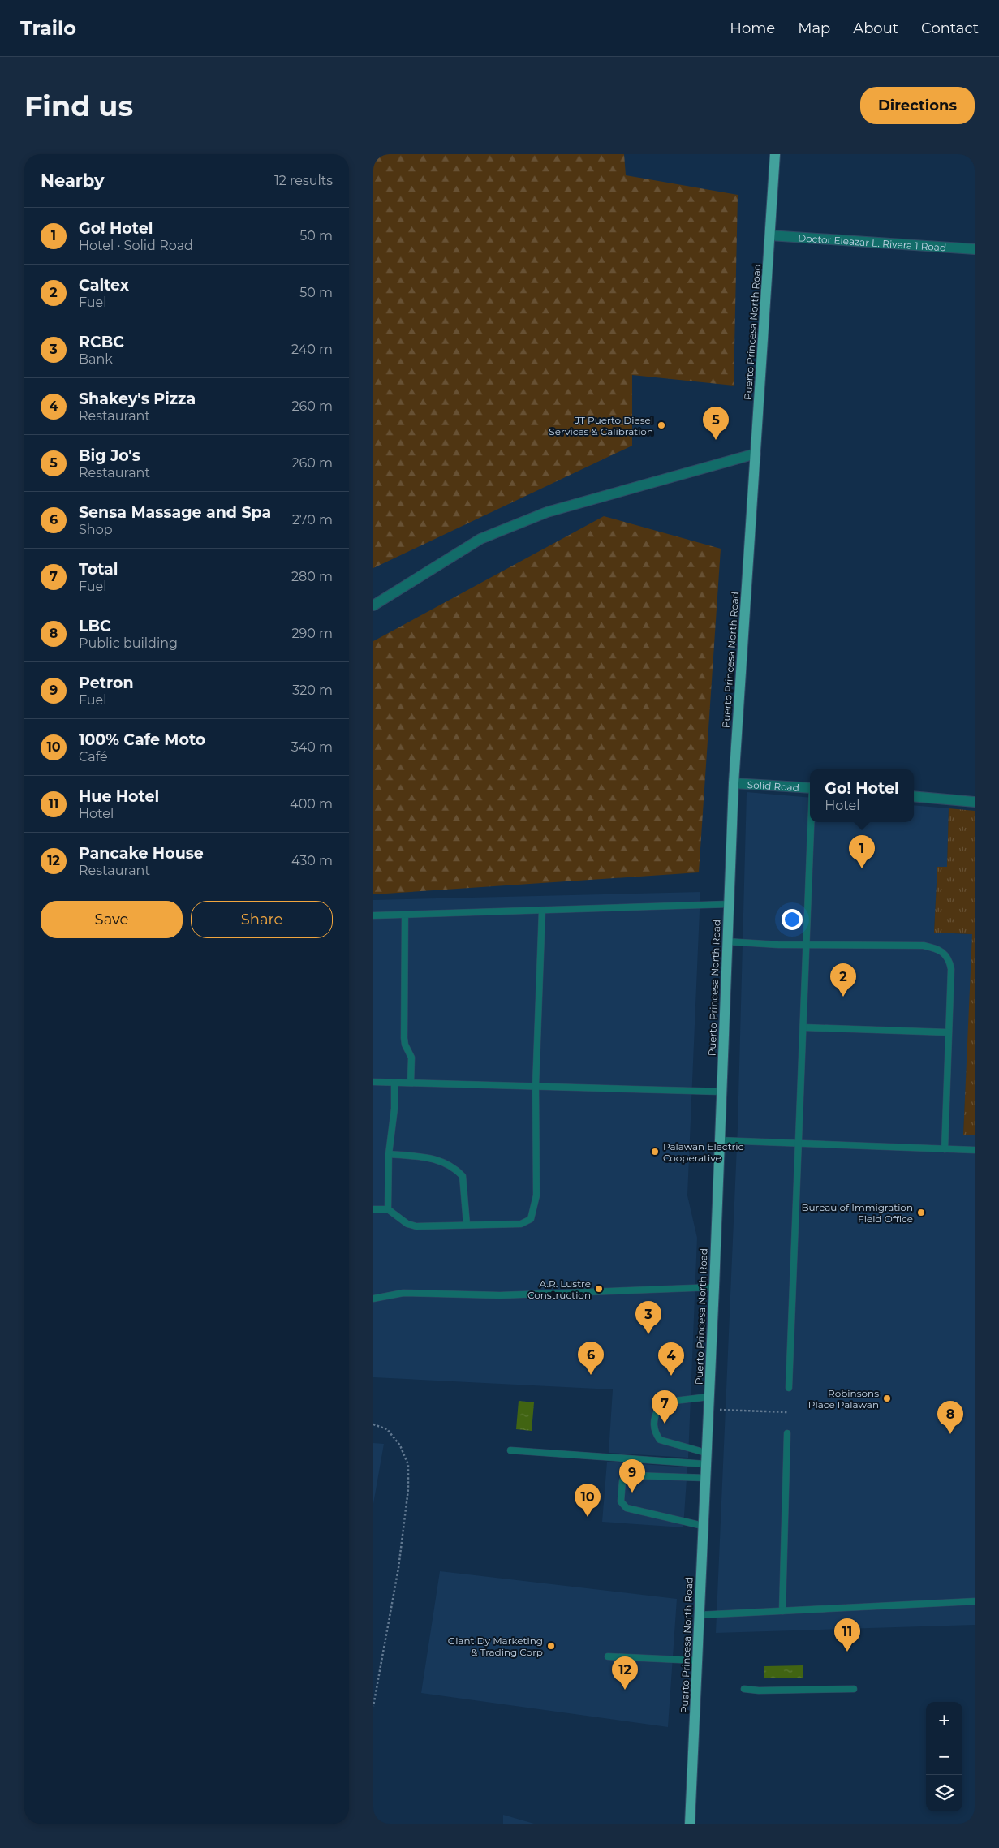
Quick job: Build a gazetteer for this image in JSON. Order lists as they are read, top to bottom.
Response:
{
  "streets": {
    "main road": ["Puerto Princesa North Road"],
    "street": ["Doctor Eleazar L. Rivera 1 Road", "Solid Road"]
  },
  "crossings": [
    ["Doctor Eleazar L. Rivera 1 Road", "Puerto Princesa North Road"],
    ["Puerto Princesa North Road", "Solid Road"]
  ],
  "places": [
    "JT Puerto Diesel Services & Calibration",
    "Palawan Electric Cooperative",
    "Bureau of Immigration Field Office",
    "A.R. Lustre Construction",
    "Robinsons Place Palawan",
    "Giant Dy Marketing & Trading Corp"
  ],
  "page": {
    "header": "Trailo",
    "nav": [
      "Home",
      "Map",
      "About",
      "Contact"
    ],
    "buttons": [
      "Directions",
      ["Save", "Share"]
    ],
    "title": "Find us",
    "heading": ["Nearby", "12 results"],
    "list": [
      {
        "mark": "1",
        "name": "Go! Hotel",
        "note": "Hotel · Solid Road",
        "value": "50 m"
      },
      {
        "mark": "2",
        "name": "Caltex",
        "note": "Fuel",
        "value": "50 m"
      },
      {
        "mark": "3",
        "name": "RCBC",
        "note": "Bank",
        "value": "240 m"
      },
      {
        "mark": "4",
        "name": "Shakey's Pizza",
        "note": "Restaurant",
        "value": "260 m"
      },
      {
        "mark": "5",
        "name": "Big Jo's",
        "note": "Restaurant",
        "value": "260 m"
      },
      {
        "mark": "6",
        "name": "Sensa Massage and Spa",
        "note": "Shop",
        "value": "270 m"
      },
      {
        "mark": "7",
        "name": "Total",
        "note": "Fuel",
        "value": "280 m"
      },
      {
        "mark": "8",
        "name": "LBC",
        "note": "Public building",
        "value": "290 m"
      },
      {
        "mark": "9",
        "name": "Petron",
        "note": "Fuel",
        "value": "320 m"
      },
      {
        "mark": "10",
        "name": "100% Cafe Moto",
        "note": "Café",
        "value": "340 m"
      },
      {
        "mark": "11",
        "name": "Hue Hotel",
        "note": "Hotel",
        "value": "400 m"
      },
      {
        "mark": "12",
        "name": "Pancake House",
        "note": "Restaurant",
        "value": "430 m"
      }
    ],
    "pins": [
      "5",
      "1",
      "2",
      "3",
      "6",
      "4",
      "7",
      "8",
      "9",
      "10",
      "11",
      "12"
    ],
    "popup": ["Go! Hotel", "Hotel"],
    "map_buttons": ["+", "−"]
  }
}
